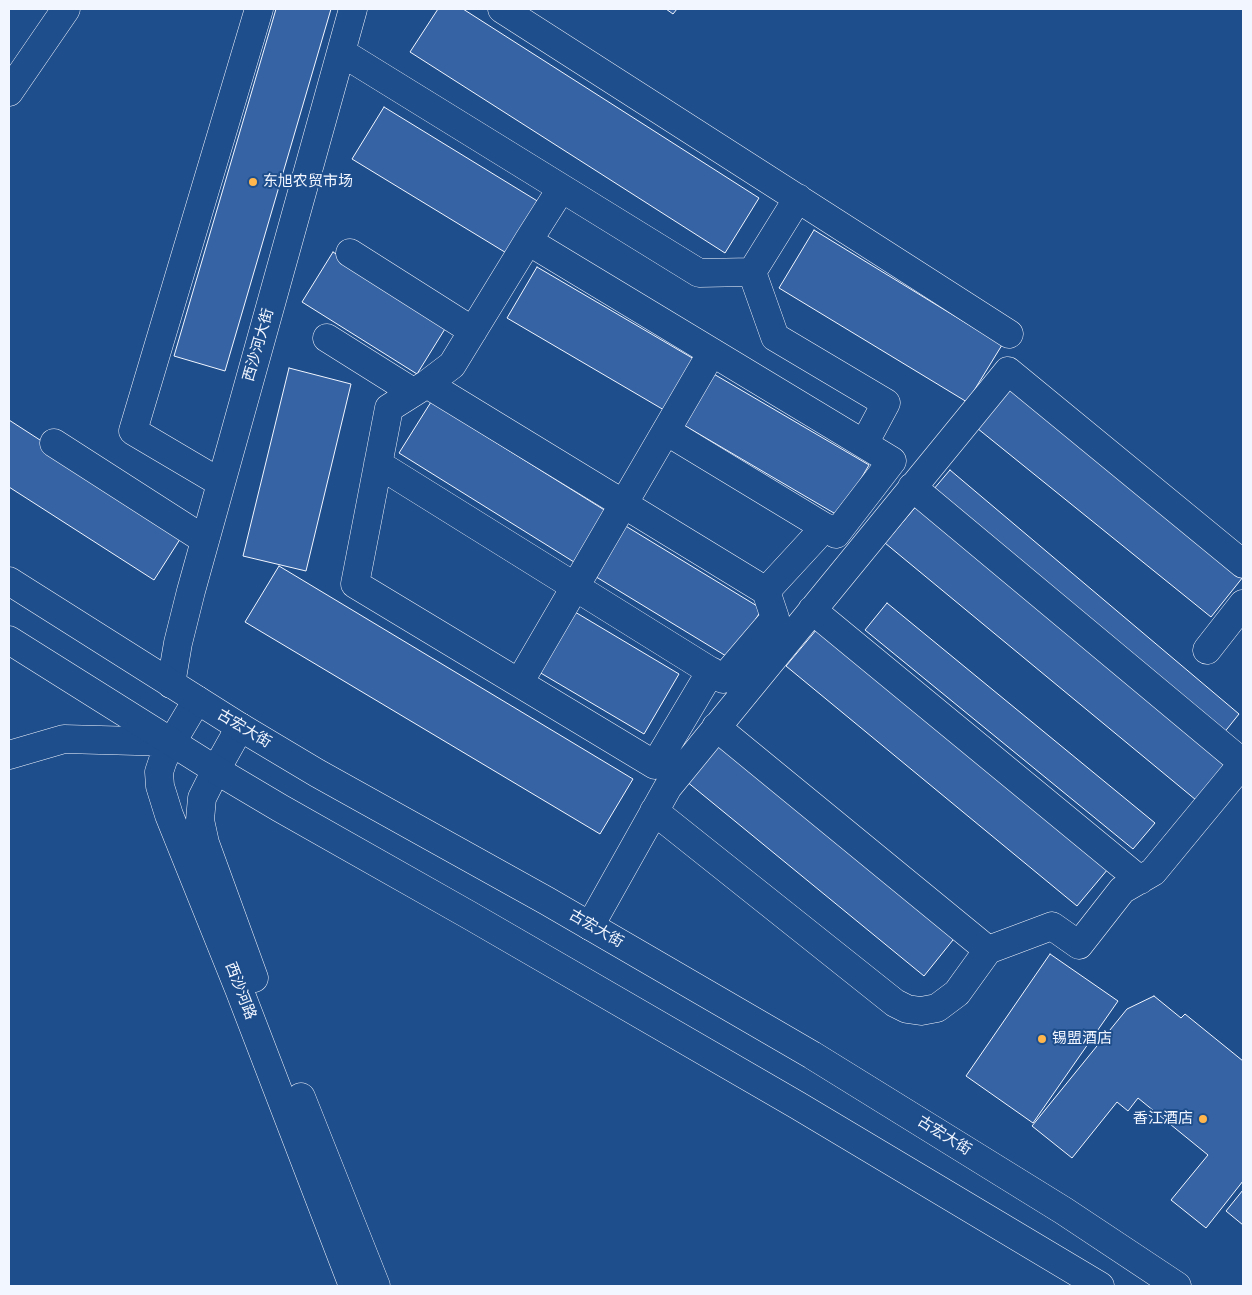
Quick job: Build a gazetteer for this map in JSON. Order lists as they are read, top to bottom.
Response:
{
  "streets": {
    "street": ["西沙河大街", "古宏大街", "西沙河路"]
  },
  "crossings": [
    ["西沙河大街", "古宏大街"],
    ["古宏大街", "西沙河路"]
  ],
  "places": ["东旭农贸市场", "锡盟酒店", "香江酒店"]
}
